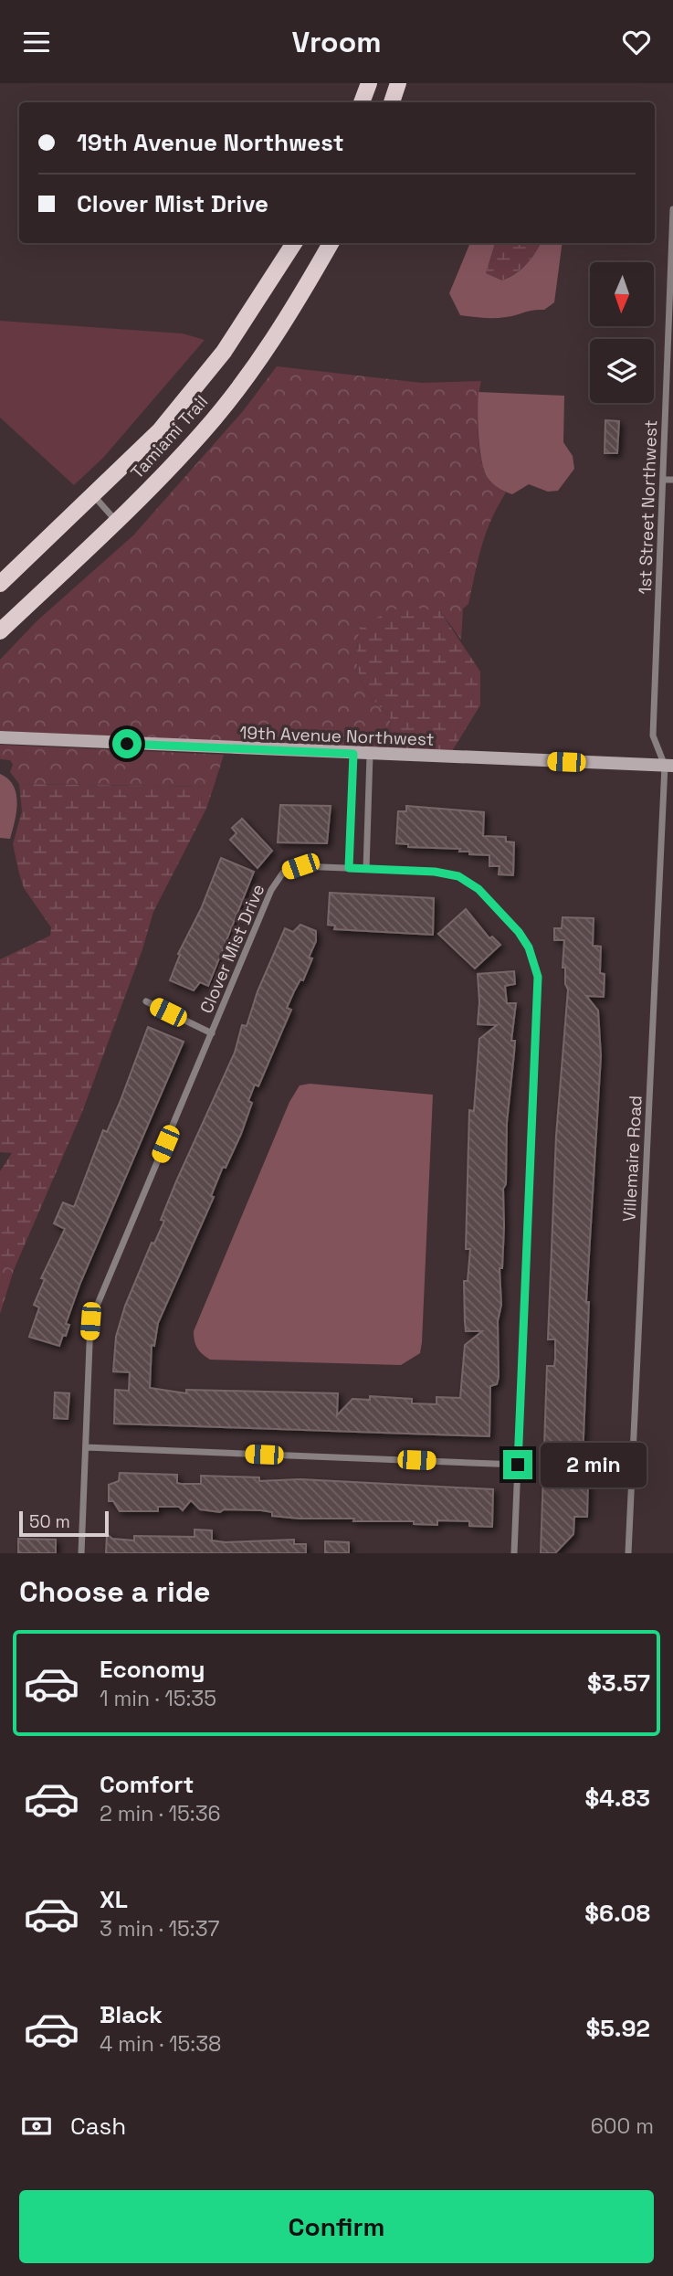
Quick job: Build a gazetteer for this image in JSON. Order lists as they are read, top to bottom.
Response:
{
  "streets": {
    "main road": ["Tamiami Trail"],
    "street": [
      "1st Street Northwest",
      "19th Avenue Northwest",
      "Clover Mist Drive",
      "Villemaire Road"
    ]
  },
  "crossings": [
    ["1st Street Northwest", "19th Avenue Northwest"],
    ["1st Street Northwest", "Villemaire Road"],
    ["19th Avenue Northwest", "Villemaire Road"]
  ],
  "scale_bar": "50 m",
  "north": "bottom",
  "page": {
    "header": "Vroom",
    "banner": ["19th Avenue Northwest", "Clover Mist Drive"],
    "bubble": "2 min",
    "scale": "50 m",
    "heading": "Choose a ride",
    "list": [
      {
        "name": "Economy",
        "note": "1 min · 15:35",
        "value": "$3.57"
      },
      {
        "name": "Comfort",
        "note": "2 min · 15:36",
        "value": "$4.83"
      },
      {
        "name": "XL",
        "note": "3 min · 15:37",
        "value": "$6.08"
      },
      {
        "name": "Black",
        "note": "4 min · 15:38",
        "value": "$5.92"
      }
    ],
    "pay": ["Cash", "600 m"],
    "buttons": "Confirm"
  }
}
